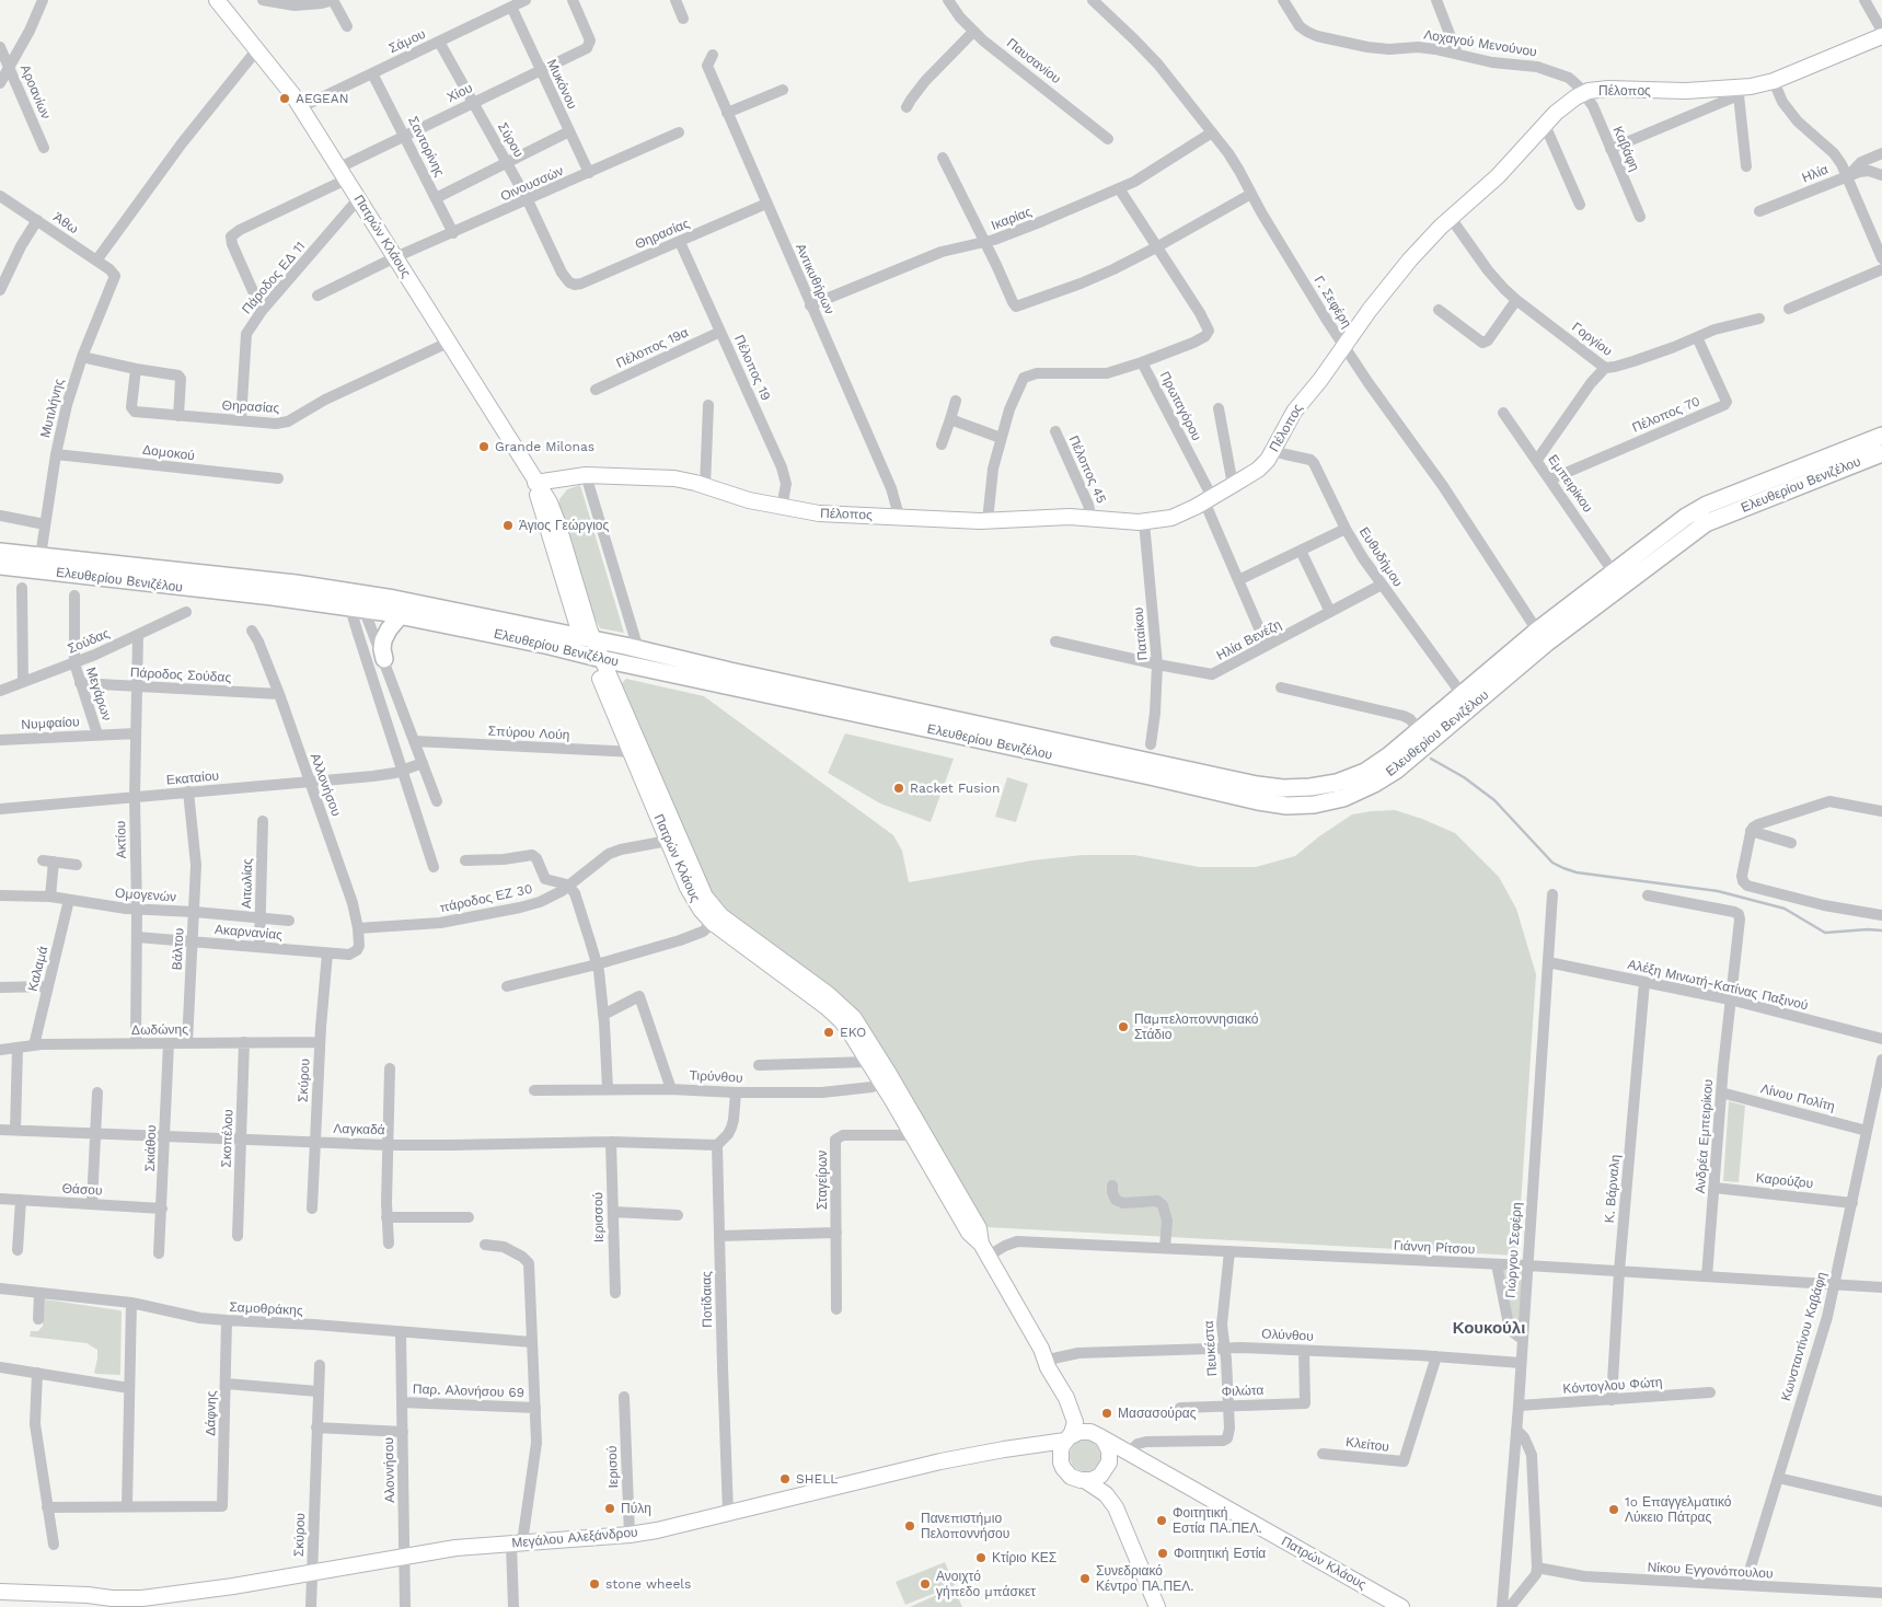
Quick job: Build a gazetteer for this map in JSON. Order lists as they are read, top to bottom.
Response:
{
  "streets": {
    "main road": [
      "Πέλοπος",
      "Πατρών Κλάους",
      "Ελευθερίου Βενιζέλου",
      "Μεγάλου Αλεξάνδρου"
    ],
    "street": [
      "Σάμου",
      "Λοχαγού Μενούνου",
      "Παυσανίου",
      "Μυκόνου",
      "Αροανίων",
      "Χίου",
      "Σύρου",
      "Σαντορίνης",
      "Καβάφη",
      "Ηλία",
      "Οινουσσών",
      "Ικαρίας",
      "Άθω",
      "Θηρασίας",
      "Πάροδος ΕΔ 11",
      "Αντικυθήρων",
      "Γ. Σεφέρη",
      "Γοργίου",
      "Πέλοπος 19α",
      "Πέλοπος 19",
      "Πρωταγόρου",
      "Μυτιλήνης",
      "Πέλοπος 70",
      "Δομοκού",
      "Πέλοπος 45",
      "Εμπειρίκου",
      "Ευθυδήμου",
      "Παταίκου",
      "Ηλία Βενέζη",
      "Σούδας",
      "Πάροδος Σούδας",
      "Μεγάρων",
      "Νυμφαίου",
      "Σπύρου Λούη",
      "Εκαταίου",
      "Αλλονήσου",
      "Ακτίου",
      "Αιτωλίας",
      "Ομογενών",
      "πάροδος ΕΖ 30",
      "Ακαρνανίας",
      "Βάλτου",
      "Καλαμά",
      "Αλέξη Μινωτή-Κατίνας Παξινού",
      "Δωδώνης",
      "Τιρύνθου",
      "Σκύρου",
      "Λίνου Πολίτη",
      "Λαγκαδά",
      "Ανδρέα Εμπειρίκου",
      "Σκοπέλου",
      "Σκιάθου",
      "Σταγείρων",
      "Καρούζου",
      "Κ. Βάρναλη",
      "Θάσου",
      "Ιερισσού",
      "Γιάννη Ρίτσου",
      "Γιώργου Σεφέρη",
      "Ποτίδαιας",
      "Σαμοθράκης",
      "Ολύνθου",
      "Κωνσταντίνου Καβάφη",
      "Πευκέστα",
      "Κόντογλου Φώτη",
      "Παρ. Αλονήσου 69",
      "Φιλώτα",
      "Δάφνης",
      "Κλείτου",
      "Ιερισού",
      "Αλοννήσου",
      "Νίκου Εγγονόπουλου"
    ]
  },
  "crossings": [
    ["Σάμου", "Μυκόνου"],
    ["Σάμου", "Σύρου"],
    ["Σάμου", "Σαντορίνης"],
    ["Σάμου", "Πατρών Κλάους"],
    ["Λοχαγού Μενούνου", "Πέλοπος"],
    ["Λοχαγού Μενούνου", "Καβάφη"],
    ["Μυκόνου", "Χίου"],
    ["Μυκόνου", "Οινουσσών"],
    ["Πέλοπος", "Καβάφη"],
    ["Πέλοπος", "Πατρών Κλάους"],
    ["Πέλοπος", "Αντικυθήρων"],
    ["Πέλοπος", "Γ. Σεφέρη"],
    ["Πέλοπος", "Γοργίου"],
    ["Πέλοπος", "Πέλοπος 19"],
    ["Πέλοπος", "Πρωταγόρου"],
    ["Πέλοπος", "Πέλοπος 45"],
    ["Πέλοπος", "Ευθυδήμου"],
    ["Πέλοπος", "Παταίκου"],
    ["Χίου", "Σύρου"],
    ["Χίου", "Σαντορίνης"],
    ["Χίου", "Πατρών Κλάους"],
    ["Χίου", "Πάροδος ΕΔ 11"],
    ["Σύρου", "Οινουσσών"],
    ["Σύρου", "Θηρασίας"],
    ["Σαντορίνης", "Οινουσσών"],
    ["Οινουσσών", "Πατρών Κλάους"],
    ["Ικαρίας", "Αντικυθήρων"],
    ["Ικαρίας", "Γ. Σεφέρη"],
    ["Άθω", "Μυτιλήνης"],
    ["Θηρασίας", "Πατρών Κλάους"],
    ["Θηρασίας", "Πάροδος ΕΔ 11"],
    ["Θηρασίας", "Αντικυθήρων"],
    ["Θηρασίας", "Πέλοπος 19"],
    ["Πατρών Κλάους", "Πάροδος ΕΔ 11"],
    ["Πατρών Κλάους", "Ελευθερίου Βενιζέλου"],
    ["Πατρών Κλάους", "Σπύρου Λούη"],
    ["Πατρών Κλάους", "πάροδος ΕΖ 30"],
    ["Πατρών Κλάους", "Τιρύνθου"],
    ["Πατρών Κλάους", "Σταγείρων"],
    ["Πατρών Κλάους", "Γιάννη Ρίτσου"],
    ["Γ. Σεφέρη", "Ελευθερίου Βενιζέλου"],
    ["Γοργίου", "Πέλοπος 70"],
    ["Πέλοπος 19α", "Πέλοπος 19"],
    ["Πρωταγόρου", "Ηλία Βενέζη"],
    ["Μυτιλήνης", "Δομοκού"],
    ["Μυτιλήνης", "Ελευθερίου Βενιζέλου"],
    ["Πέλοπος 70", "Εμπειρίκου"],
    ["Εμπειρίκου", "Ελευθερίου Βενιζέλου"],
    ["Ελευθερίου Βενιζέλου", "Ευθυδήμου"],
    ["Ευθυδήμου", "Ηλία Βενέζη"],
    ["Παταίκου", "Ηλία Βενέζη"],
    ["Σούδας", "Μεγάρων"],
    ["Σούδας", "Ακτίου"],
    ["Πάροδος Σούδας", "Μεγάρων"],
    ["Πάροδος Σούδας", "Αλλονήσου"],
    ["Πάροδος Σούδας", "Ακτίου"],
    ["Μεγάρων", "Νυμφαίου"],
    ["Νυμφαίου", "Ακτίου"],
    ["Εκαταίου", "Αλλονήσου"],
    ["Εκαταίου", "Ακτίου"],
    ["Εκαταίου", "Βάλτου"],
    ["Αλλονήσου", "πάροδος ΕΖ 30"],
    ["Αλλονήσου", "Ακαρνανίας"],
    ["Ακτίου", "Ομογενών"],
    ["Ακτίου", "Ακαρνανίας"],
    ["Ακτίου", "Δωδώνης"],
    ["Αιτωλίας", "Ομογενών"],
    ["Αιτωλίας", "Ακαρνανίας"],
    ["Ομογενών", "Βάλτου"],
    ["Ομογενών", "Καλαμά"],
    ["Ακαρνανίας", "Βάλτου"],
    ["Ακαρνανίας", "Σκύρου"],
    ["Βάλτου", "Δωδώνης"],
    ["Καλαμά", "Δωδώνης"],
    ["Αλέξη Μινωτή-Κατίνας Παξινού", "Ανδρέα Εμπειρίκου"],
    ["Αλέξη Μινωτή-Κατίνας Παξινού", "Κ. Βάρναλη"],
    ["Αλέξη Μινωτή-Κατίνας Παξινού", "Γιώργου Σεφέρη"],
    ["Δωδώνης", "Σκύρου"],
    ["Δωδώνης", "Σκοπέλου"],
    ["Δωδώνης", "Σκιάθου"],
    ["Σκύρου", "Λαγκαδά"],
    ["Σκύρου", "Μεγάλου Αλεξάνδρου"],
    ["Λίνου Πολίτη", "Ανδρέα Εμπειρίκου"],
    ["Λίνου Πολίτη", "Κωνσταντίνου Καβάφη"],
    ["Λαγκαδά", "Σκοπέλου"],
    ["Λαγκαδά", "Σκιάθου"],
    ["Λαγκαδά", "Ιερισσού"],
    ["Λαγκαδά", "Ποτίδαιας"],
    ["Ανδρέα Εμπειρίκου", "Καρούζου"],
    ["Ανδρέα Εμπειρίκου", "Γιάννη Ρίτσου"],
    ["Σκιάθου", "Θάσου"],
    ["Καρούζου", "Κωνσταντίνου Καβάφη"],
    ["Κ. Βάρναλη", "Γιάννη Ρίτσου"],
    ["Κ. Βάρναλη", "Κόντογλου Φώτη"],
    ["Γιάννη Ρίτσου", "Γιώργου Σεφέρη"],
    ["Γιάννη Ρίτσου", "Κωνσταντίνου Καβάφη"],
    ["Γιάννη Ρίτσου", "Πευκέστα"],
    ["Γιώργου Σεφέρη", "Ολύνθου"],
    ["Γιώργου Σεφέρη", "Κόντογλου Φώτη"],
    ["Ποτίδαιας", "Μεγάλου Αλεξάνδρου"],
    ["Σαμοθράκης", "Δάφνης"],
    ["Σαμοθράκης", "Αλοννήσου"],
    ["Ολύνθου", "Πευκέστα"],
    ["Ολύνθου", "Φιλώτα"],
    ["Ολύνθου", "Κλείτου"],
    ["Κωνσταντίνου Καβάφη", "Νίκου Εγγονόπουλου"],
    ["Πευκέστα", "Φιλώτα"],
    ["Παρ. Αλονήσου 69", "Αλοννήσου"],
    ["Ιερισού", "Μεγάλου Αλεξάνδρου"],
    ["Αλοννήσου", "Μεγάλου Αλεξάνδρου"]
  ],
  "districts": ["Κουκούλι"],
  "places": [
    "AEGEAN",
    "Grande Milonas",
    "Άγιος Γεώργιος",
    "Racket Fusion",
    "Παμπελοποννησιακό Στάδιο",
    "EKO",
    "Μασασούρας",
    "SHELL",
    "Πύλη",
    "1o Επαγγελματικό Λύκειο Πάτρας",
    "Φοιτητική Εστία ΠΑ.ΠΕΛ.",
    "Πανεπιστήμιο Πελοποννήσου",
    "Φοιτητική Εστία",
    "Κτίριο ΚΕΣ",
    "Συνεδριακό Κέντρο ΠΑ.ΠΕΛ.",
    "stone wheels",
    "Ανοιχτό γήπεδο μπάσκετ"
  ]
}
